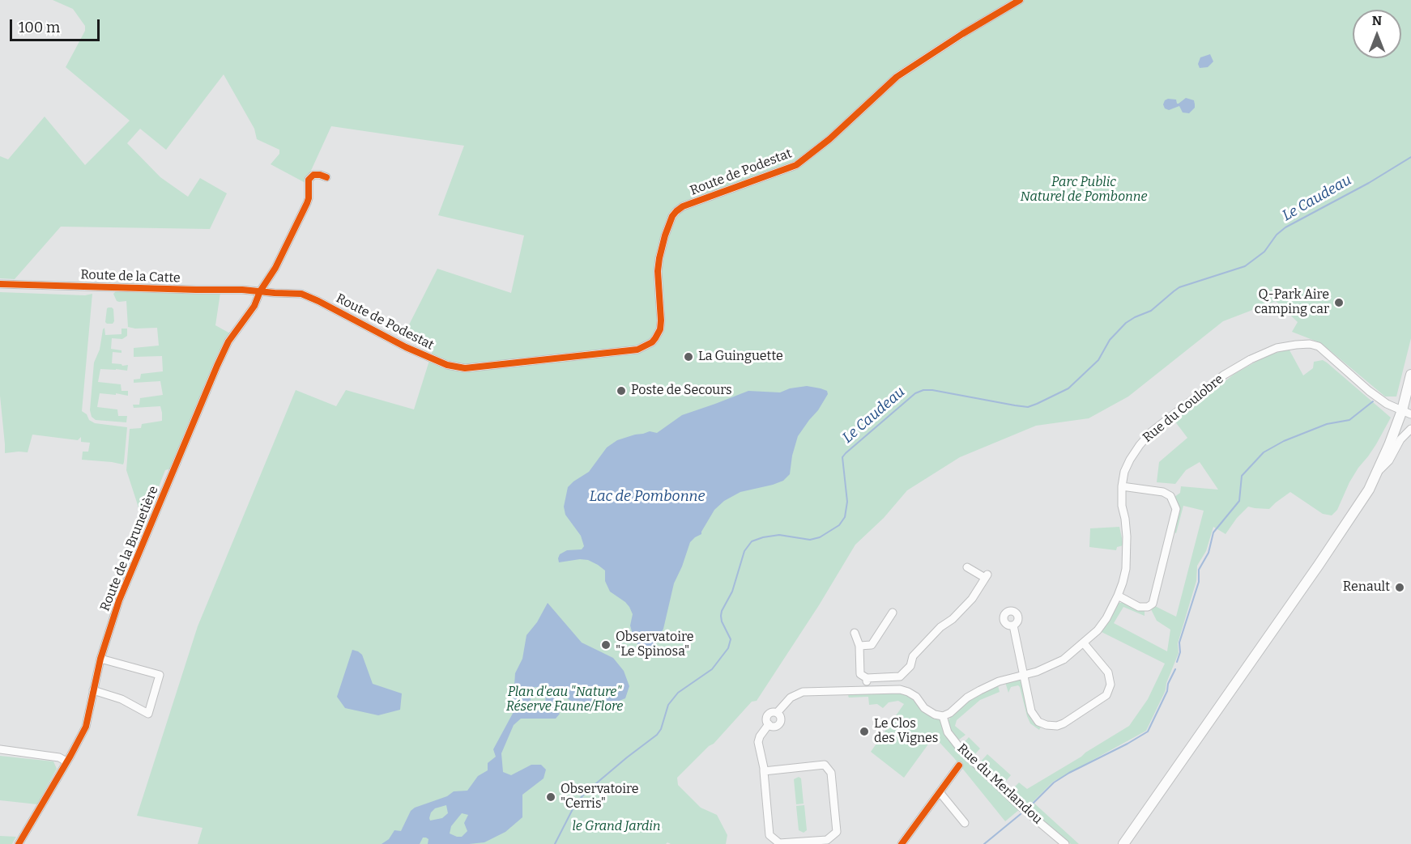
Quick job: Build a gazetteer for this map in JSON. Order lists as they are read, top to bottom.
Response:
{
  "streets": {
    "street": [
      "Route de Podestat",
      "Route de la Catte",
      "Rue du Coulobre",
      "Route de la Brunetière",
      "Rue du Merlandou"
    ]
  },
  "crossings": [
    ["Route de Podestat", "Route de la Catte"],
    ["Route de Podestat", "Route de la Brunetière"],
    ["Route de la Catte", "Route de la Brunetière"],
    ["Rue du Coulobre", "Rue du Merlandou"]
  ],
  "water": ["Le Caudeau", "Lac de Pombonne"],
  "parks": ["Parc Public Naturel de Pombonne", "Plan d'eau \"Nature\" Réserve Faune/Flore", "le Grand Jardin"],
  "places": [
    "Q-Park Aire camping car",
    "La Guinguette",
    "Poste de Secours",
    "Renault",
    "Observatoire \"Le Spinosa\"",
    "Le Clos des Vignes",
    "Observatoire \"Cerris\""
  ],
  "scale_bar": "100 m",
  "north": "top"
}
